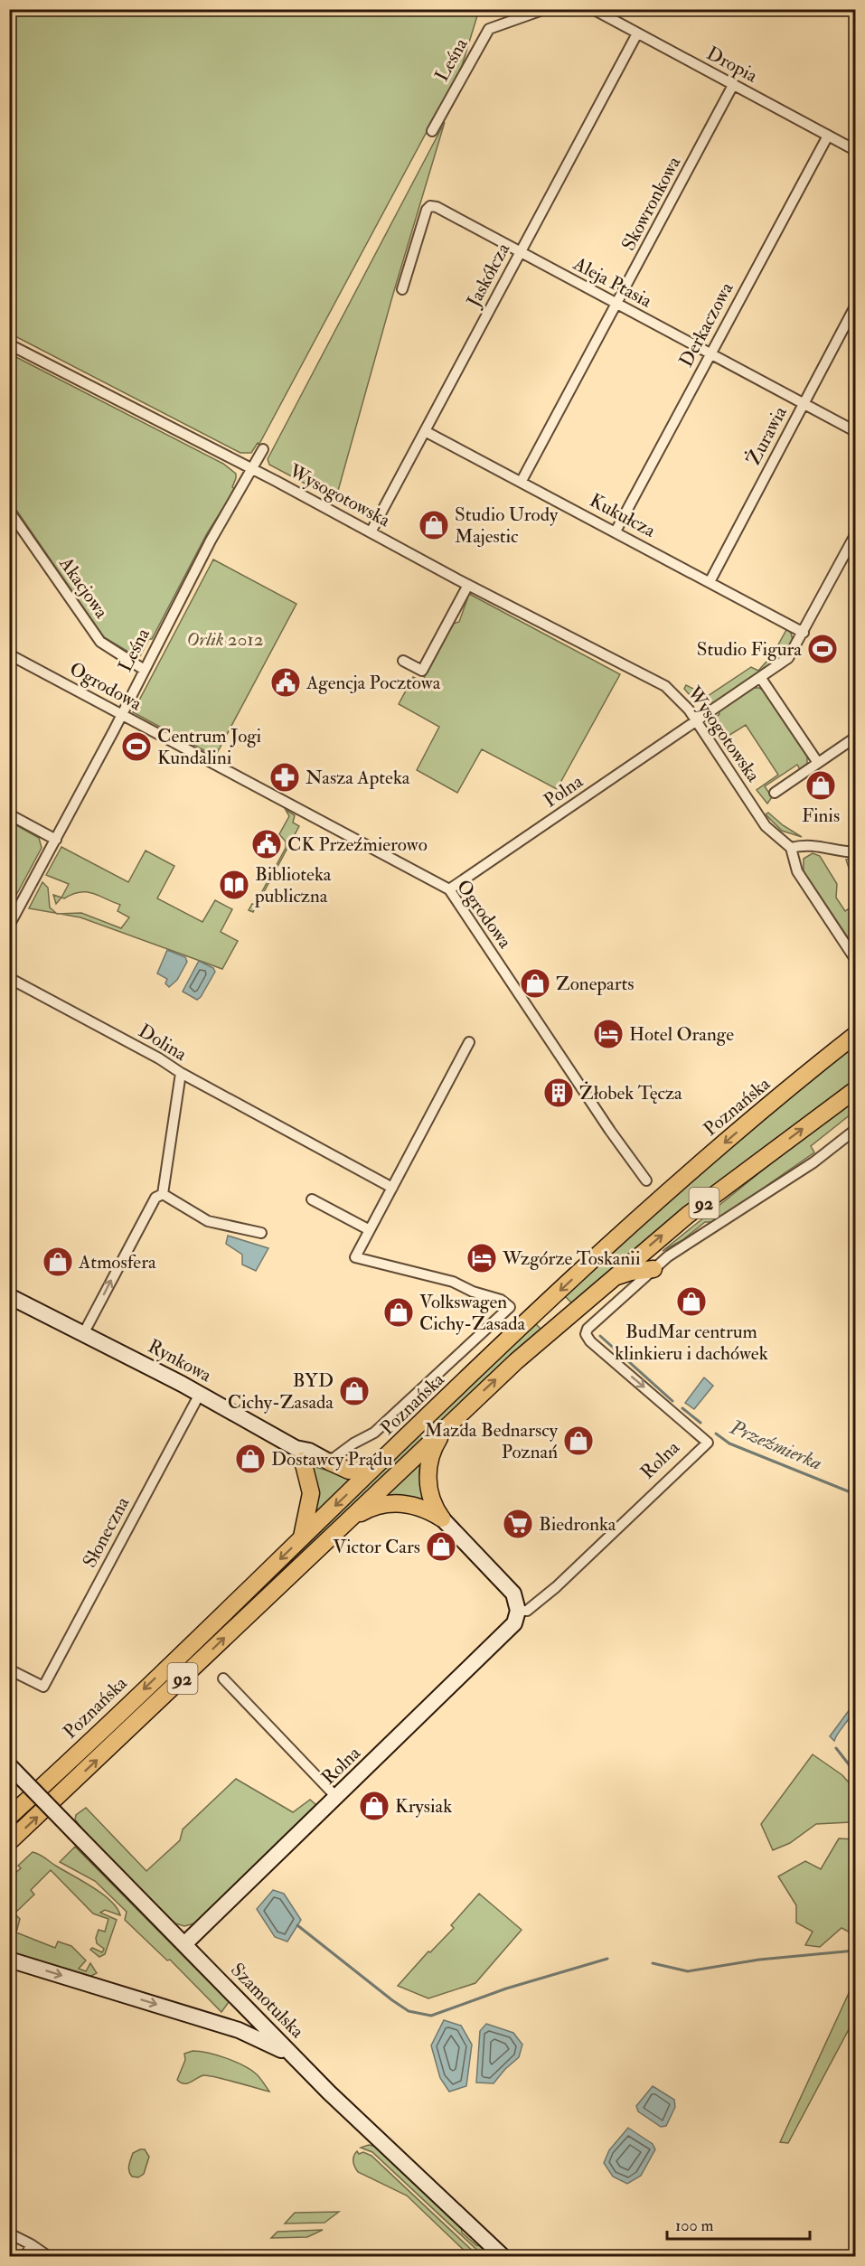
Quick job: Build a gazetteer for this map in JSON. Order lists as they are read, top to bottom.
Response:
{
  "streets": {
    "main road": ["Poznańska", "92"],
    "street": [
      "Leśna",
      "Dropia",
      "Skowronkowa",
      "Jaskółcza",
      "Aleja Ptasia",
      "Derkaczowa",
      "Żurawia",
      "Wysogotowska",
      "Kukułcza",
      "Akacjowa",
      "Ogrodowa",
      "Polna",
      "Dolina",
      "Rynkowa",
      "Rolna",
      "Słoneczna",
      "Szamotulska"
    ]
  },
  "crossings": [
    ["Leśna", "Wysogotowska"],
    ["Leśna", "Akacjowa"],
    ["Leśna", "Ogrodowa"],
    ["Dropia", "Skowronkowa"],
    ["Dropia", "Jaskółcza"],
    ["Dropia", "Derkaczowa"],
    ["Skowronkowa", "Aleja Ptasia"],
    ["Skowronkowa", "Kukułcza"],
    ["Jaskółcza", "Aleja Ptasia"],
    ["Jaskółcza", "Wysogotowska"],
    ["Jaskółcza", "Kukułcza"],
    ["Aleja Ptasia", "Derkaczowa"],
    ["Aleja Ptasia", "Żurawia"],
    ["Derkaczowa", "Kukułcza"],
    ["Żurawia", "Kukułcza"],
    ["Wysogotowska", "Polna"],
    ["Kukułcza", "Polna"],
    ["Ogrodowa", "Polna"],
    ["Poznańska", "Rynkowa"],
    ["Rynkowa", "Słoneczna"],
    ["Rolna", "Szamotulska"]
  ],
  "water": ["Przeźmierka"],
  "parks": ["Orlik 2012"],
  "places": {
    "shop": [
      "Studio Urody Majestic",
      "Finis",
      "Zoneparts",
      "Atmosfera",
      "BudMar centrum klinkieru i dachówek",
      "Volkswagen Cichy-Zasada",
      "BYD Cichy-Zasada",
      "Mazda Bednarscy Poznań",
      "Dostawcy Prądu",
      "Victor Cars",
      "Krysiak"
    ],
    "sports": ["Studio Figura", "Centrum Jogi Kundalini"],
    "public building": ["Agencja Pocztowa", "CK Przeźmierowo"],
    "pharmacy": ["Nasza Apteka"],
    "library": ["Biblioteka publiczna"],
    "hotel": ["Hotel Orange", "Wzgórze Toskanii"],
    "building": ["Żłobek Tęcza"],
    "supermarket": ["Biedronka"]
  },
  "scale_bar": "100 m"
}
